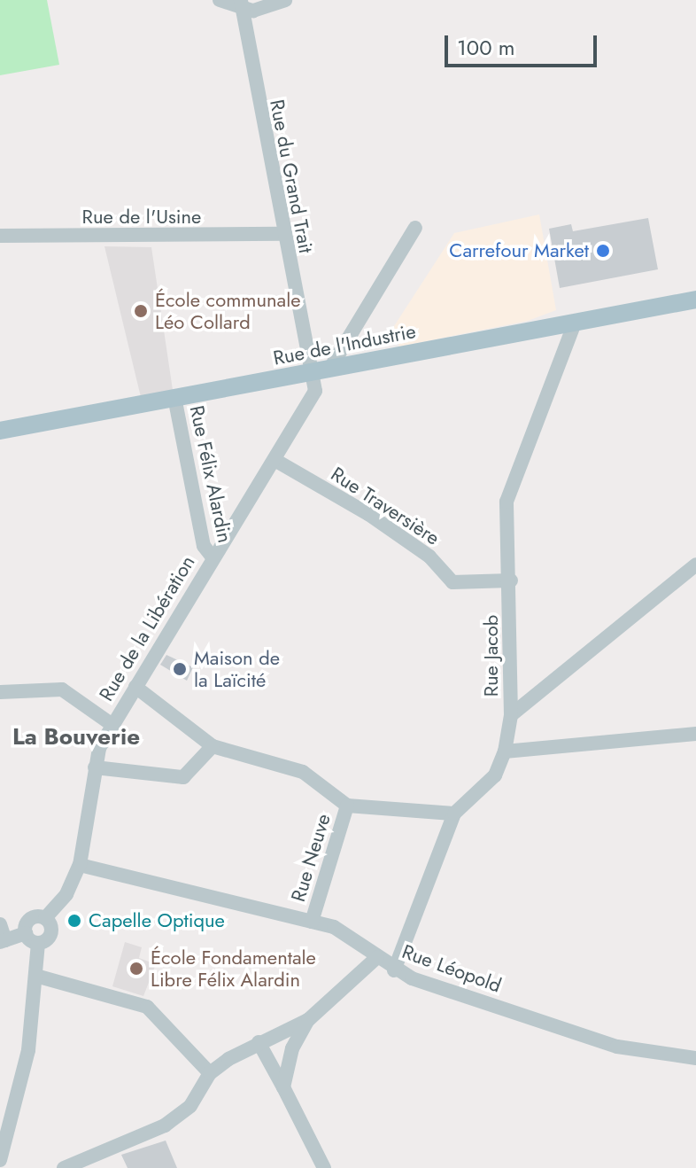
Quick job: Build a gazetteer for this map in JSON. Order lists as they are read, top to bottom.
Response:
{
  "streets": {
    "main road": ["Rue de l'Industrie"],
    "street": [
      "Rue du Grand Trait",
      "Rue de l'Usine",
      "Rue Félix Alardin",
      "Rue Traversière",
      "Rue de la Libération",
      "Rue Jacob",
      "Rue Neuve",
      "Rue Léopold"
    ]
  },
  "crossings": [
    ["Rue du Grand Trait", "Rue de l'Usine"],
    ["Rue du Grand Trait", "Rue de l'Industrie"],
    ["Rue du Grand Trait", "Rue de la Libération"],
    ["Rue de l'Industrie", "Rue Félix Alardin"],
    ["Rue de l'Industrie", "Rue de la Libération"],
    ["Rue de l'Industrie", "Rue Jacob"],
    ["Rue Félix Alardin", "Rue de la Libération"],
    ["Rue Traversière", "Rue de la Libération"],
    ["Rue Traversière", "Rue Jacob"],
    ["Rue de la Libération", "Rue Léopold"],
    ["Rue Jacob", "Rue Léopold"],
    ["Rue Neuve", "Rue Léopold"]
  ],
  "districts": ["La Bouverie"],
  "places": [
    "Carrefour Market",
    "École communale Léo Collard",
    "Maison de la Laïcité",
    "Capelle Optique",
    "École Fondamentale Libre Félix Alardin"
  ],
  "scale_bar": "100 m"
}
